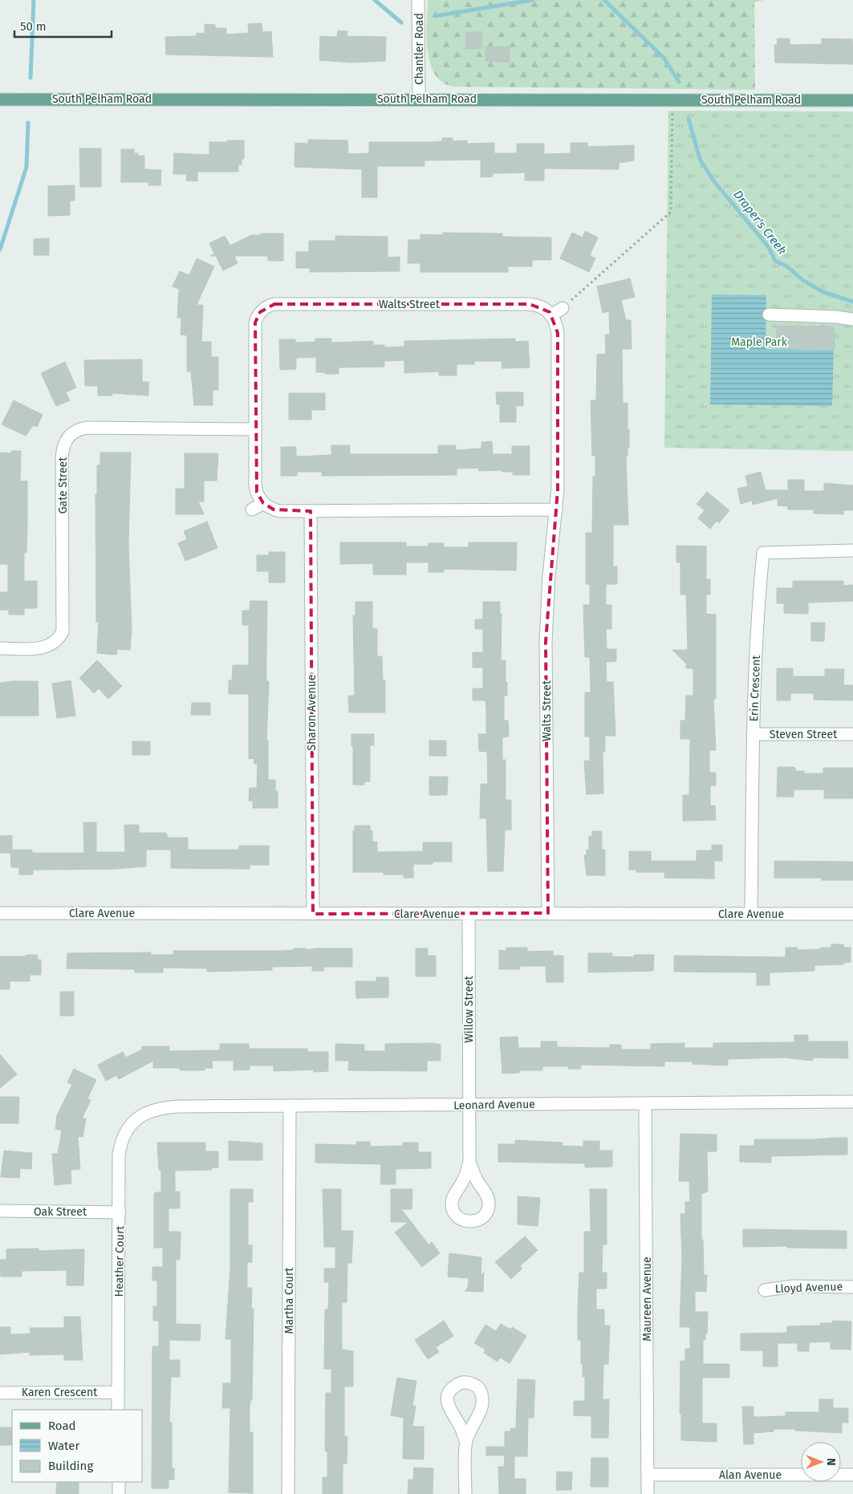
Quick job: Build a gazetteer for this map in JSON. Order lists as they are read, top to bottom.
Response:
{
  "streets": {
    "main road": ["South Pelham Road"],
    "street": [
      "Chantler Road",
      "Walts Street",
      "Gate Street",
      "Erin Crescent",
      "Sharon Avenue",
      "Steven Street",
      "Clare Avenue",
      "Willow Street",
      "Leonard Avenue",
      "Oak Street",
      "Heather Court",
      "Lloyd Avenue",
      "Maureen Avenue",
      "Martha Court",
      "Karen Crescent",
      "Alan Avenue"
    ]
  },
  "crossings": [
    ["Chantler Road", "South Pelham Road"],
    ["Walts Street", "Gate Street"],
    ["Walts Street", "Clare Avenue"],
    ["Erin Crescent", "Steven Street"],
    ["Erin Crescent", "Clare Avenue"],
    ["Sharon Avenue", "Clare Avenue"],
    ["Clare Avenue", "Willow Street"],
    ["Willow Street", "Leonard Avenue"],
    ["Leonard Avenue", "Heather Court"],
    ["Leonard Avenue", "Maureen Avenue"],
    ["Leonard Avenue", "Martha Court"],
    ["Oak Street", "Heather Court"],
    ["Heather Court", "Karen Crescent"],
    ["Maureen Avenue", "Alan Avenue"]
  ],
  "water": ["Draper's Creek"],
  "parks": ["Maple Park"],
  "legend": ["Road", "Water", "Building"],
  "scale_bar": "50 m",
  "north": "right"
}
